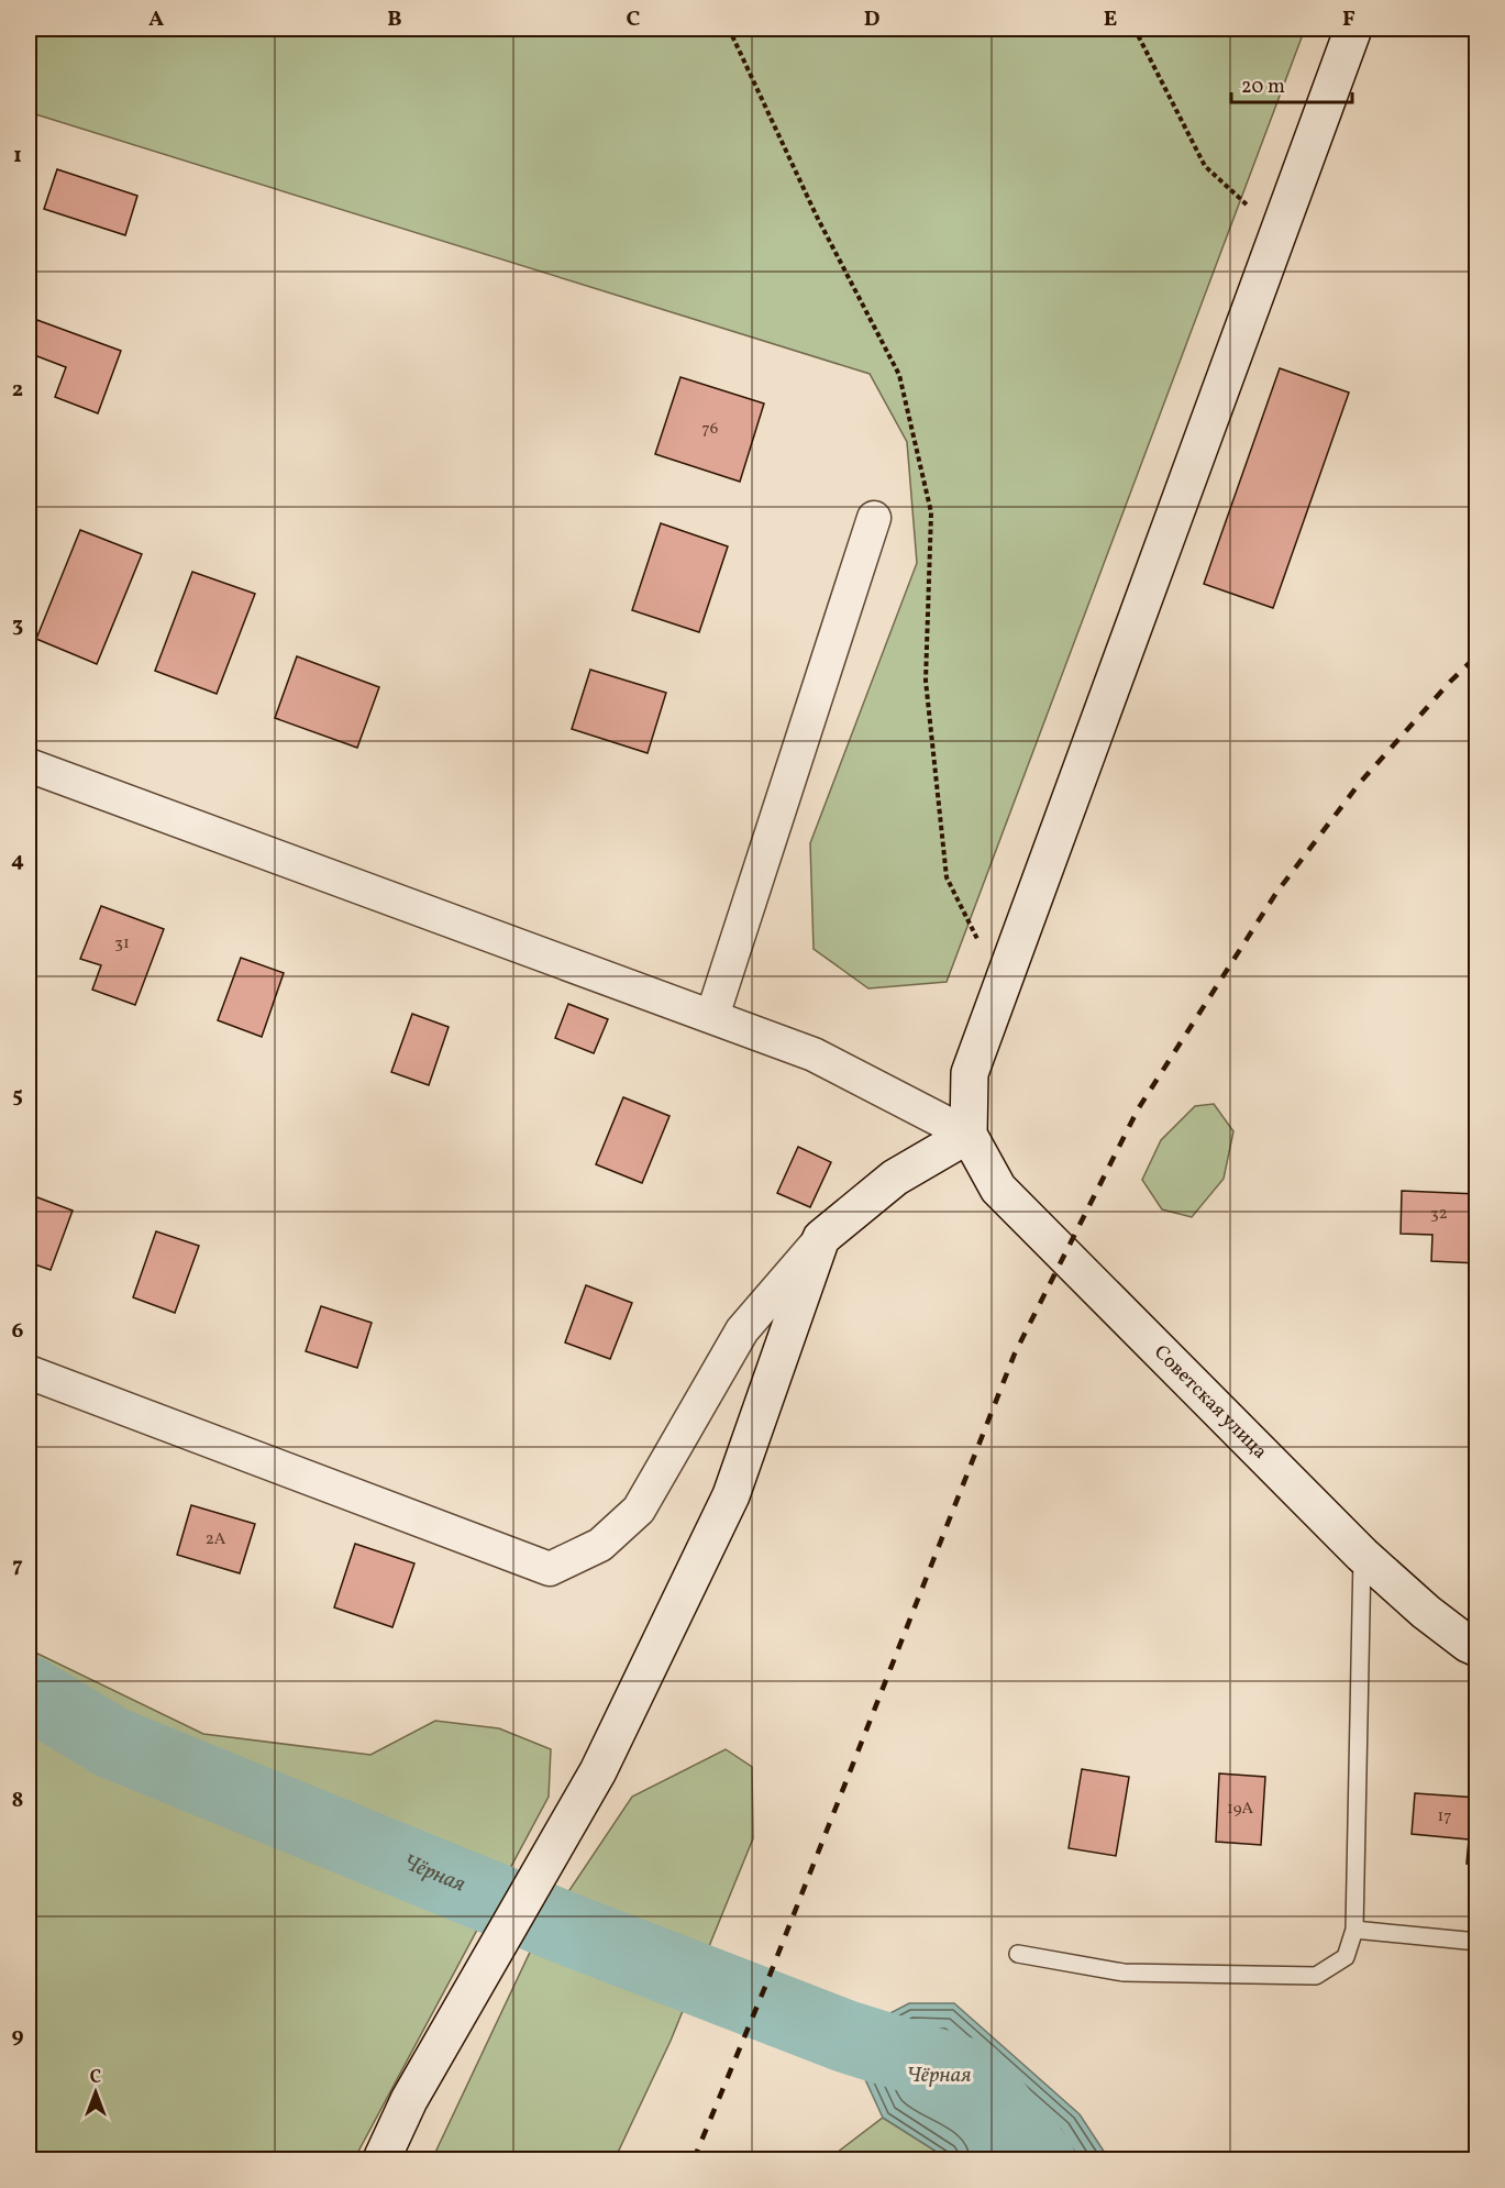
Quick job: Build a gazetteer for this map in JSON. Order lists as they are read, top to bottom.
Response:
{
  "streets": {
    "street": ["Советская улица"]
  },
  "water": ["Чёрная"],
  "house_numbers": [
    "76",
    "31",
    "32",
    "2А",
    "19А",
    "17"
  ],
  "scale_bar": "20 m",
  "north": "top",
  "grid": {
    "columns": [
      "A",
      "B",
      "C",
      "D",
      "E",
      "F"
    ],
    "rows": [
      "1",
      "2",
      "3",
      "4",
      "5",
      "6",
      "7",
      "8",
      "9"
    ]
  }
}
